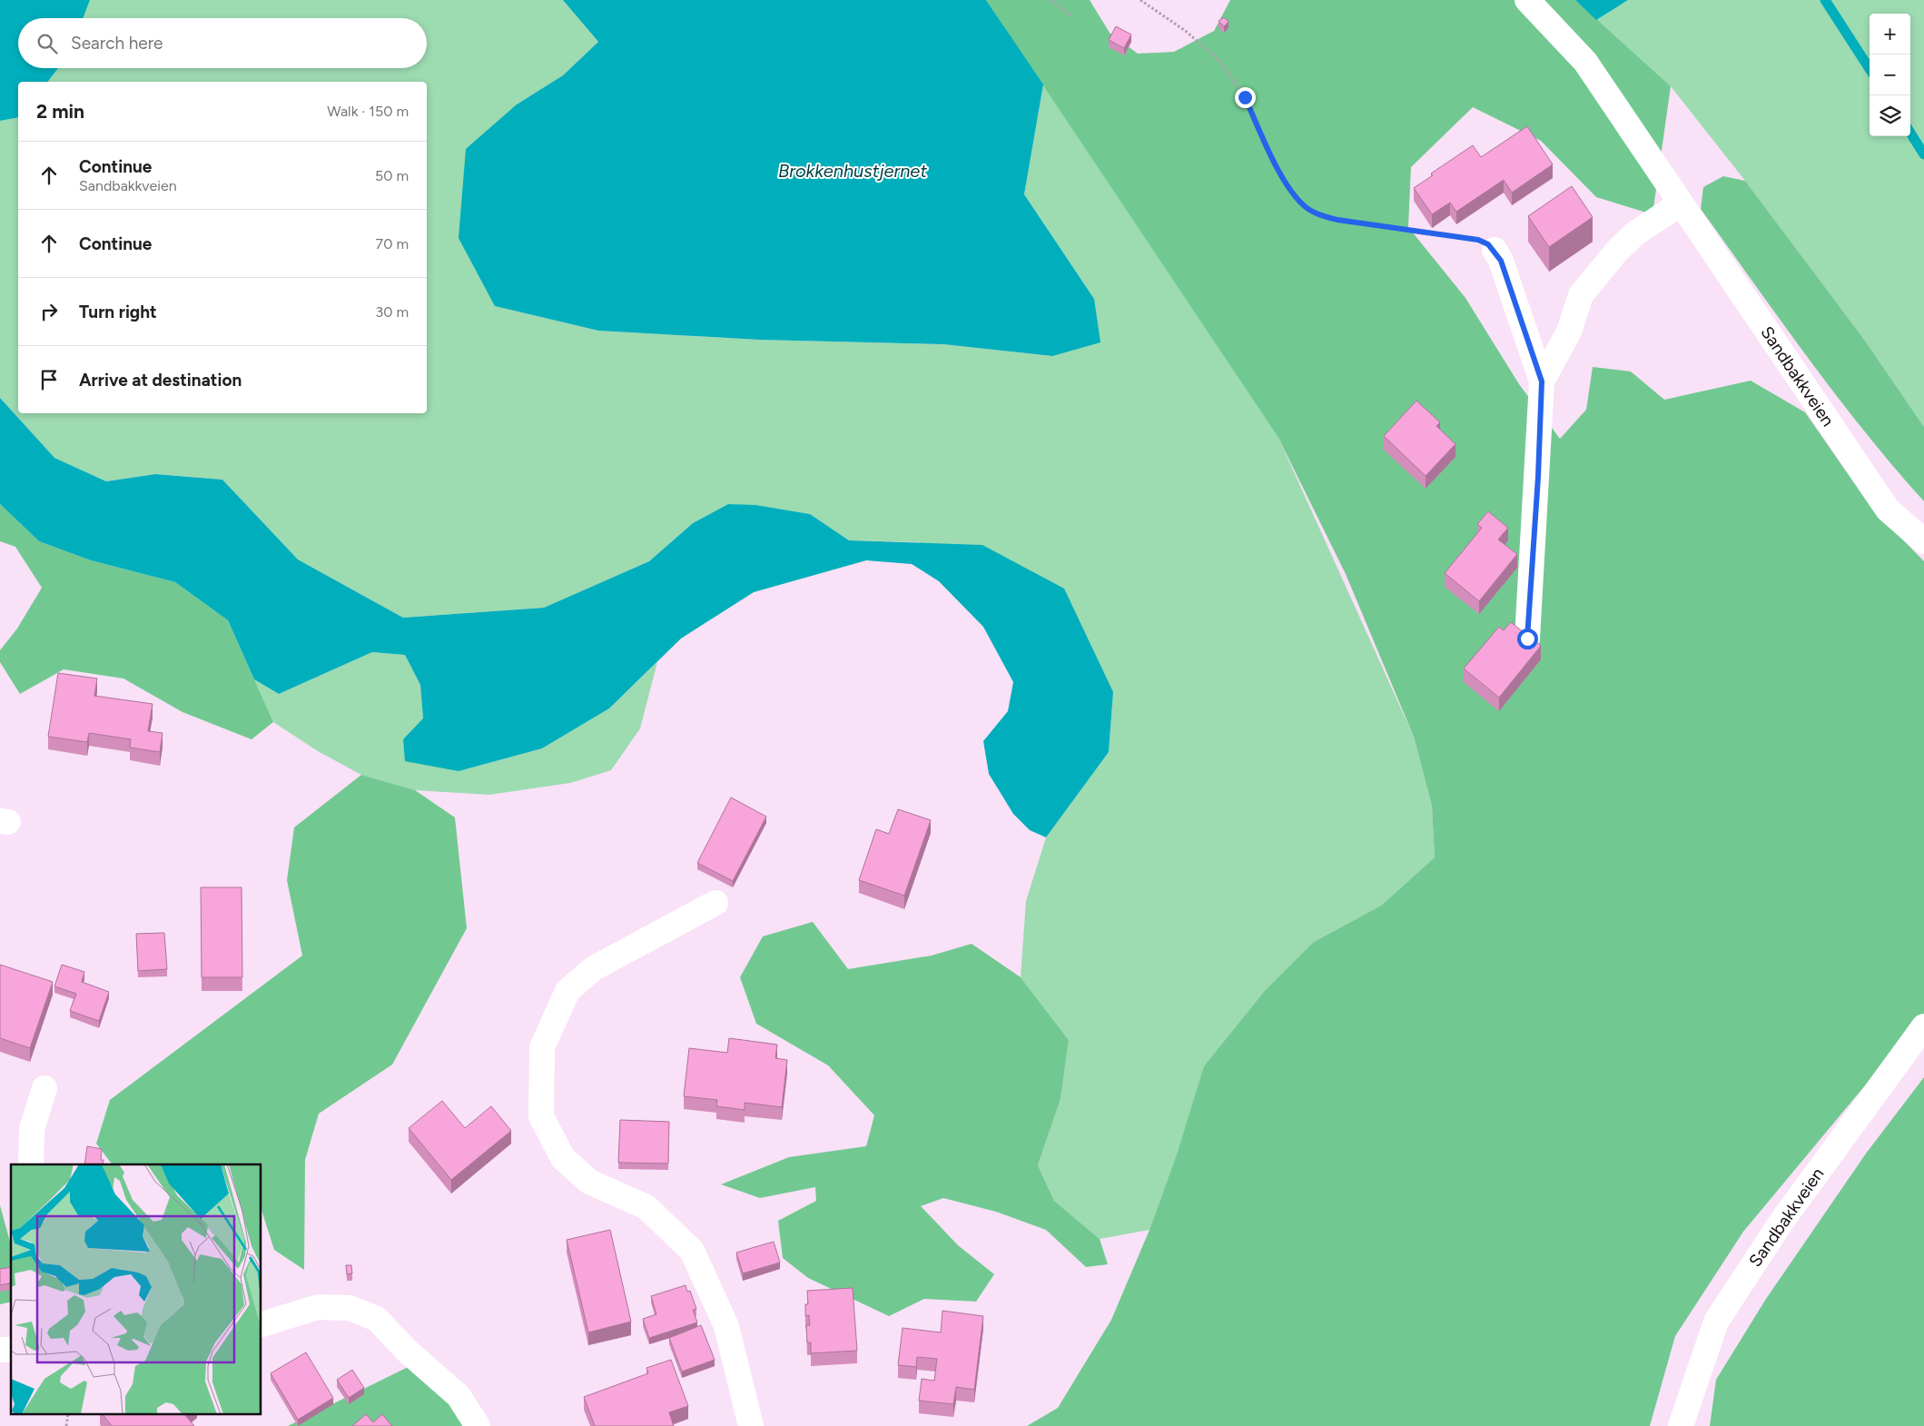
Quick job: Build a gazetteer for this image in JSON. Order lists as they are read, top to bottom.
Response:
{
  "streets": {
    "street": ["Sandbakkveien"]
  },
  "water": ["Brokkenhustjernet"],
  "page": {
    "map_buttons": ["+", "−"],
    "search": "Search here",
    "heading": ["2 min", "Walk · 150 m"],
    "list": [
      ["Continue", "Sandbakkveien", "50 m"],
      ["Continue", "70 m"],
      ["Turn right", "30 m"],
      "Arrive at destination"
    ]
  }
}
